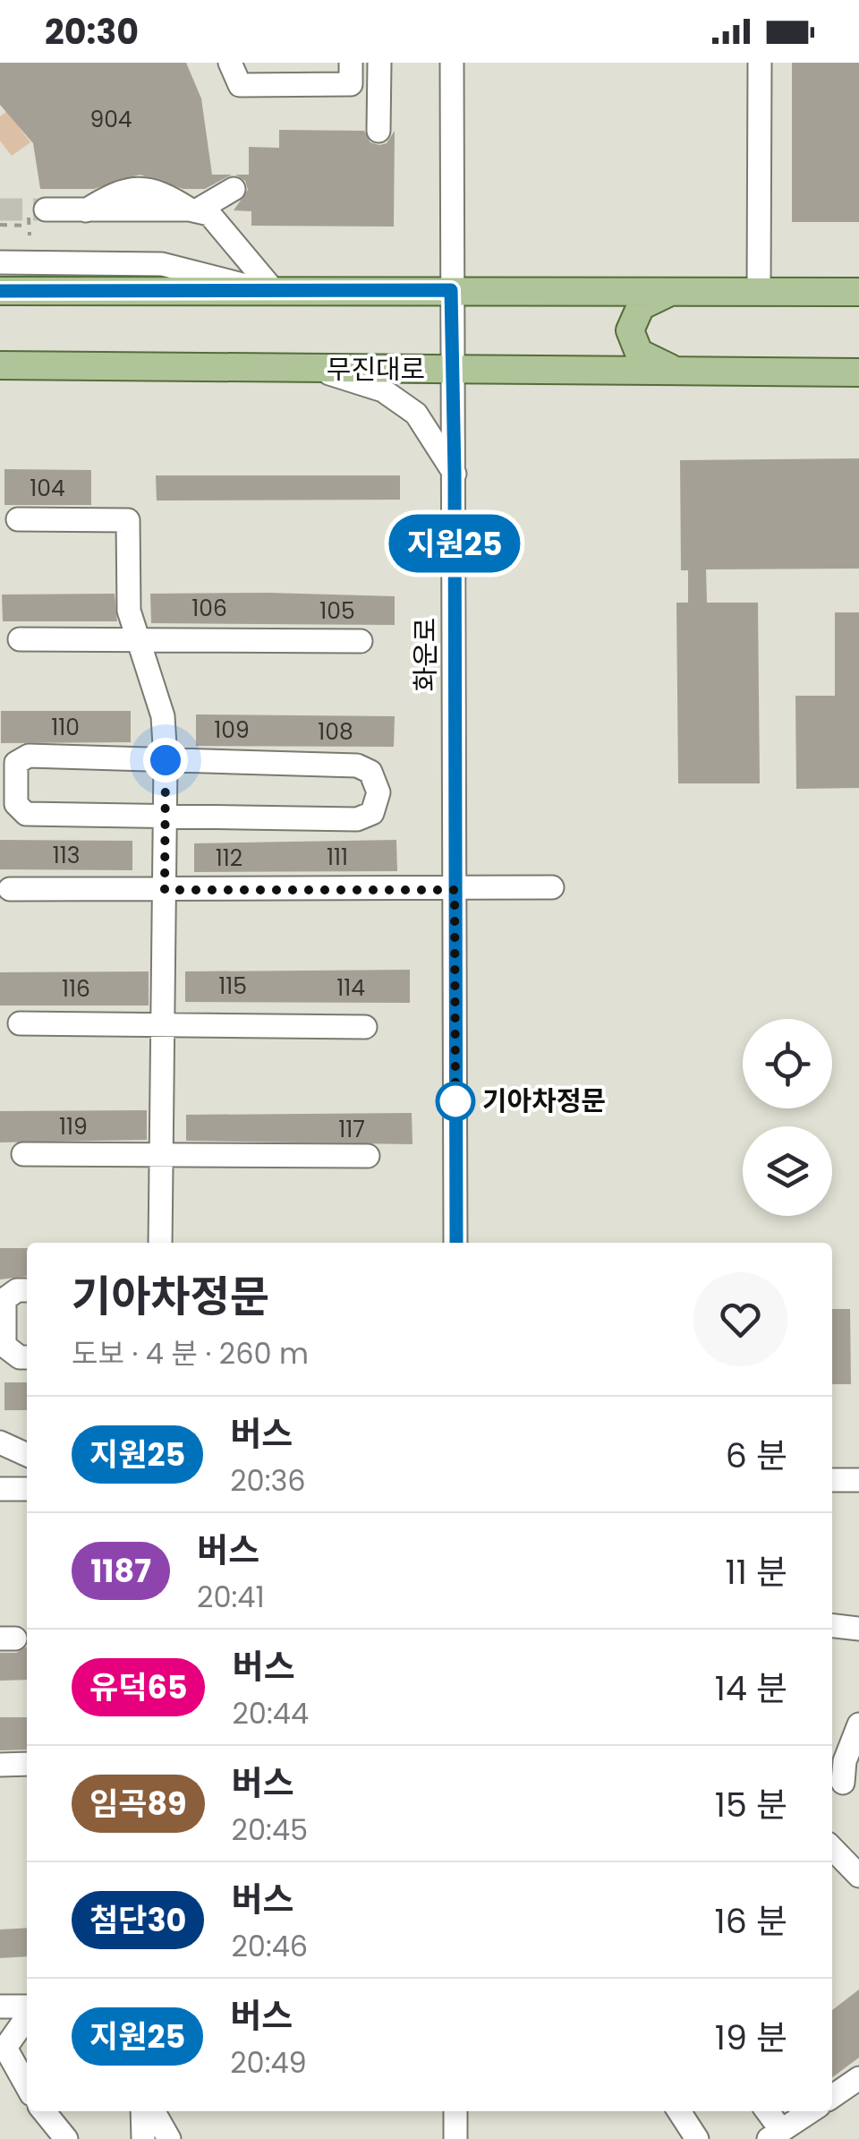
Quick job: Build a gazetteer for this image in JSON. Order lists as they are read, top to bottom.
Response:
{
  "streets": {
    "main road": ["무진대로"],
    "street": ["화운로"]
  },
  "crossings": [
    ["무진대로", "화운로"]
  ],
  "places": ["기아차정문"],
  "lines": ["bus line 지원25"],
  "house_numbers": [
    "904",
    "104",
    "106",
    "105",
    "110",
    "109",
    "108",
    "113",
    "111",
    "112",
    "115",
    "114",
    "116",
    "119",
    "117"
  ],
  "page": {
    "status": "20:30",
    "on_map": "지원25",
    "heading": ["기아차정문", "도보 · 4 분 · 260 m"],
    "list": [
      {
        "mark": "지원25",
        "name": "버스",
        "note": "20:36",
        "value": "6 분"
      },
      {
        "mark": "1187",
        "name": "버스",
        "note": "20:41",
        "value": "11 분"
      },
      {
        "mark": "유덕65",
        "name": "버스",
        "note": "20:44",
        "value": "14 분"
      },
      {
        "mark": "임곡89",
        "name": "버스",
        "note": "20:45",
        "value": "15 분"
      },
      {
        "mark": "첨단30",
        "name": "버스",
        "note": "20:46",
        "value": "16 분"
      },
      {
        "mark": "지원25",
        "name": "버스",
        "note": "20:49",
        "value": "19 분"
      }
    ]
  }
}
